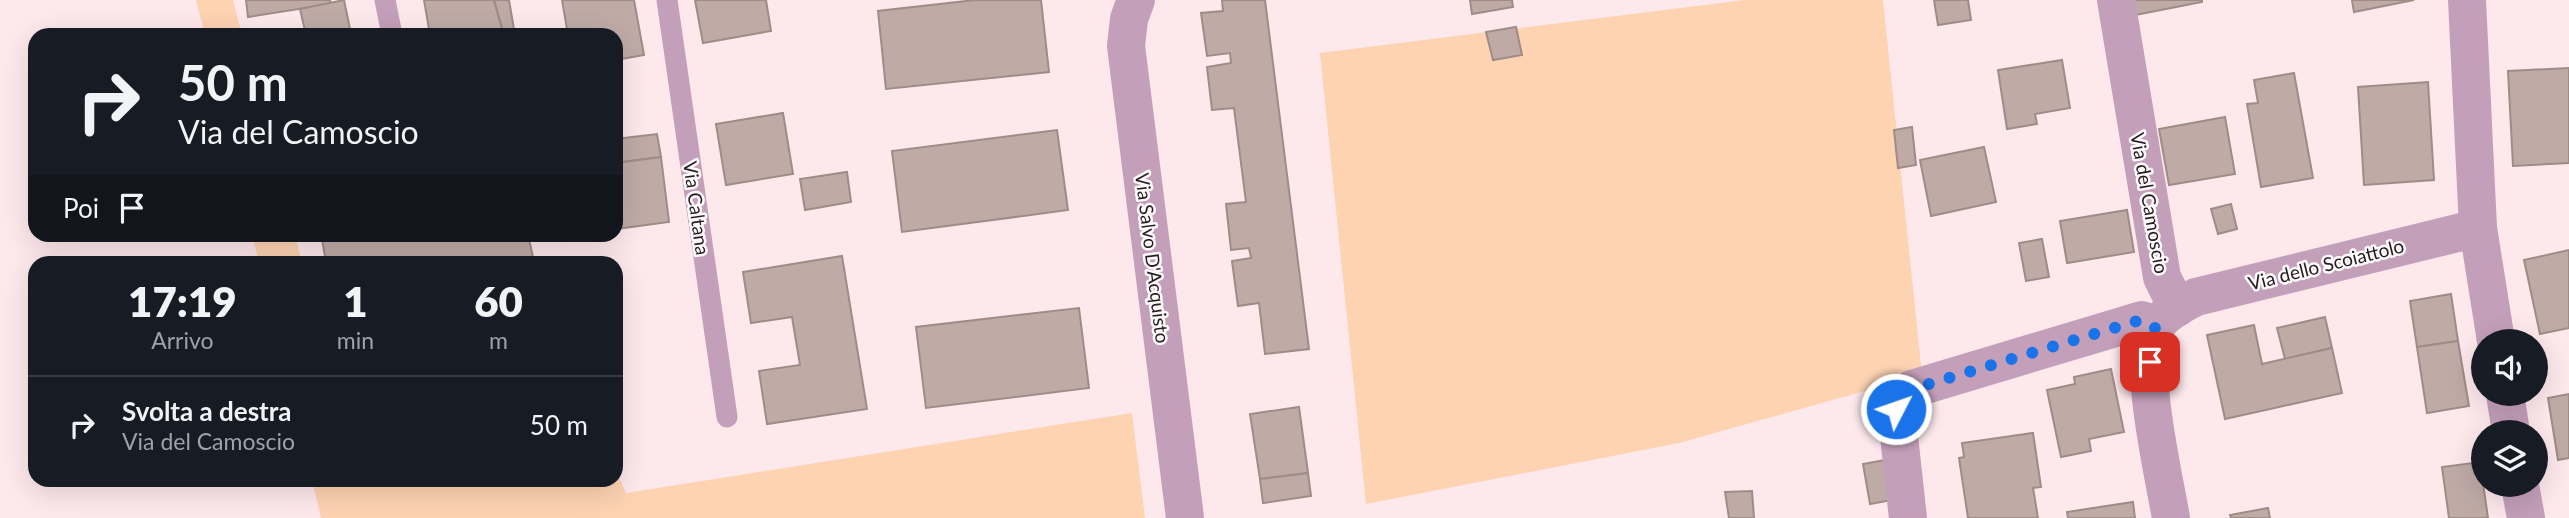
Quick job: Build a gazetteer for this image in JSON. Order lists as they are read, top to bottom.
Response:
{
  "streets": {
    "street": ["Via del Camoscio", "Via Salvo D'Acquisto", "Via dello Scoiattolo"],
    "lane": ["Via Caltana"]
  },
  "crossings": [
    ["Via del Camoscio", "Via dello Scoiattolo"]
  ],
  "page": {
    "turn": ["50 m", "Via del Camoscio"],
    "then": "Poi",
    "eta": [
      "17:19",
      "Arrivo",
      "1",
      "min",
      "60",
      "m"
    ],
    "list": [
      {
        "name": "Svolta a destra",
        "note": "Via del Camoscio",
        "value": "50 m"
      }
    ]
  }
}
